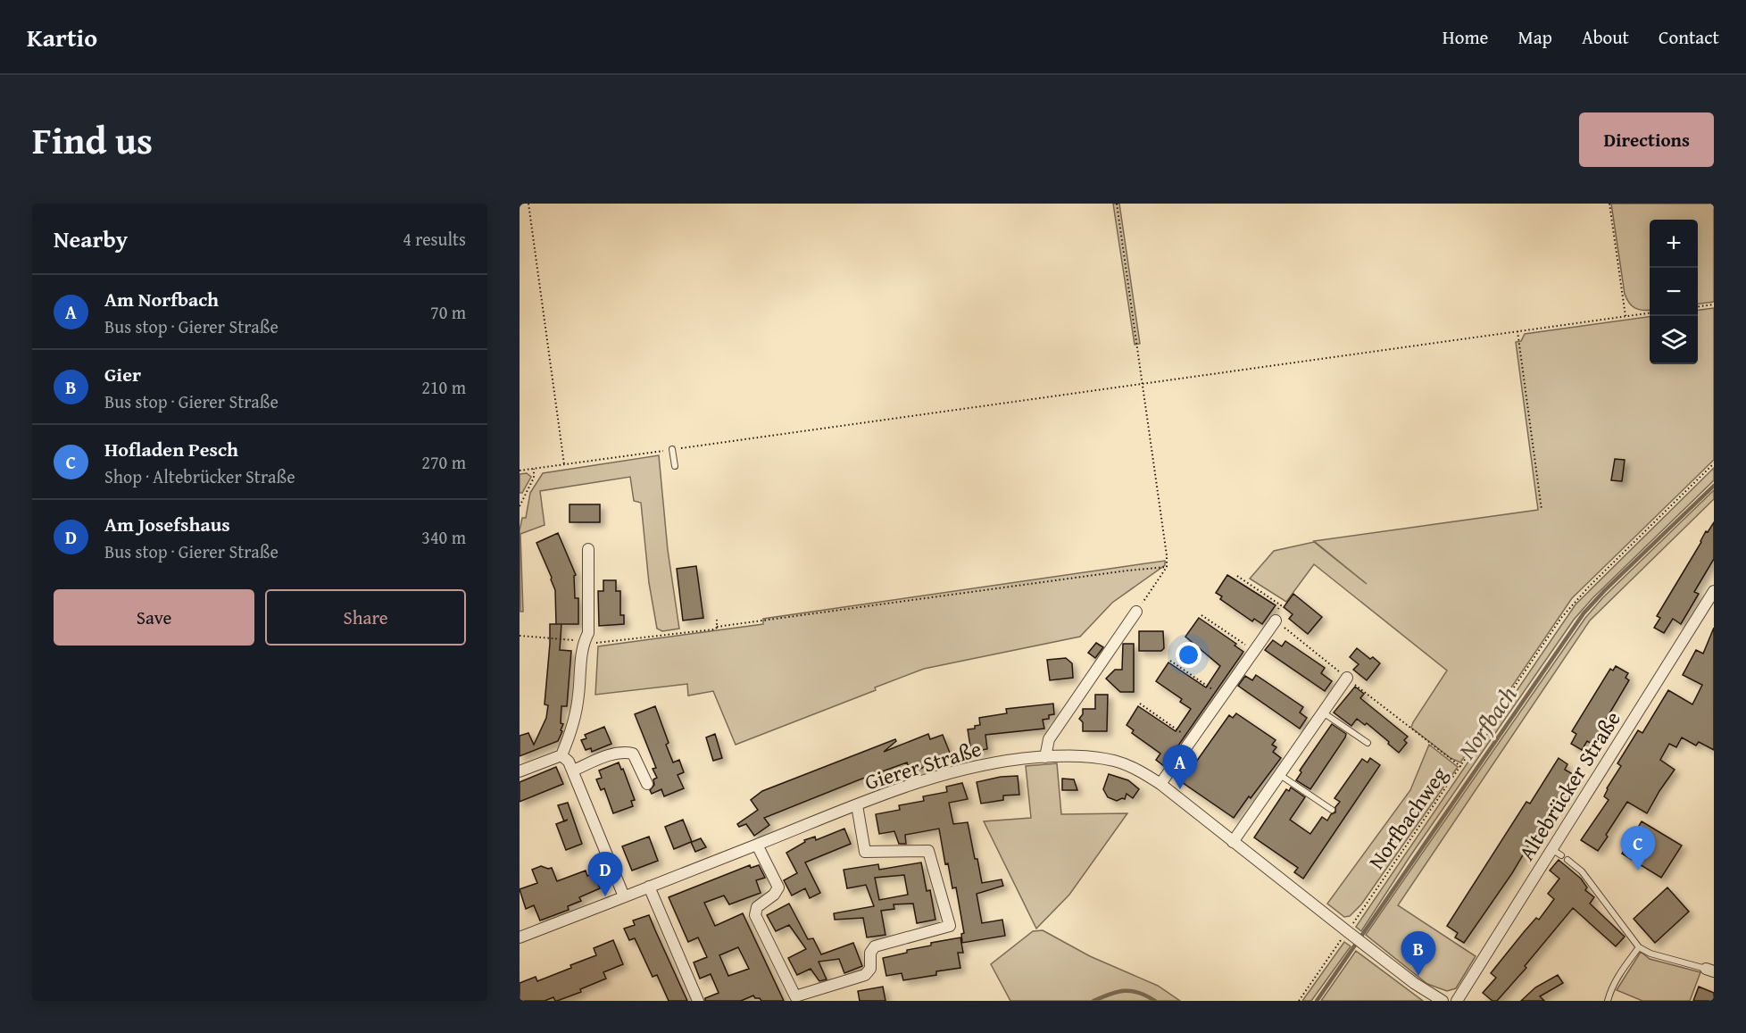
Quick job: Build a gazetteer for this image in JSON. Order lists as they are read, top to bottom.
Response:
{
  "streets": {
    "street": ["Gierer Straße", "Altebrücker Straße"],
    "path": ["Norfbachweg"]
  },
  "crossings": [
    ["Gierer Straße", "Norfbachweg"]
  ],
  "water": ["Norfbach"],
  "page": {
    "header": "Kartio",
    "nav": [
      "Home",
      "Map",
      "About",
      "Contact"
    ],
    "title": "Find us",
    "buttons": [
      "Directions",
      ["Save", "Share"]
    ],
    "heading": ["Nearby", "4 results"],
    "map_buttons": ["+", "−"],
    "list": [
      {
        "mark": "A",
        "name": "Am Norfbach",
        "note": "Bus stop · Gierer Straße",
        "value": "70 m"
      },
      {
        "mark": "B",
        "name": "Gier",
        "note": "Bus stop · Gierer Straße",
        "value": "210 m"
      },
      {
        "mark": "C",
        "name": "Hofladen Pesch",
        "note": "Shop · Altebrücker Straße",
        "value": "270 m"
      },
      {
        "mark": "D",
        "name": "Am Josefshaus",
        "note": "Bus stop · Gierer Straße",
        "value": "340 m"
      }
    ],
    "pins": [
      "A",
      "C",
      "D",
      "B"
    ]
  }
}
